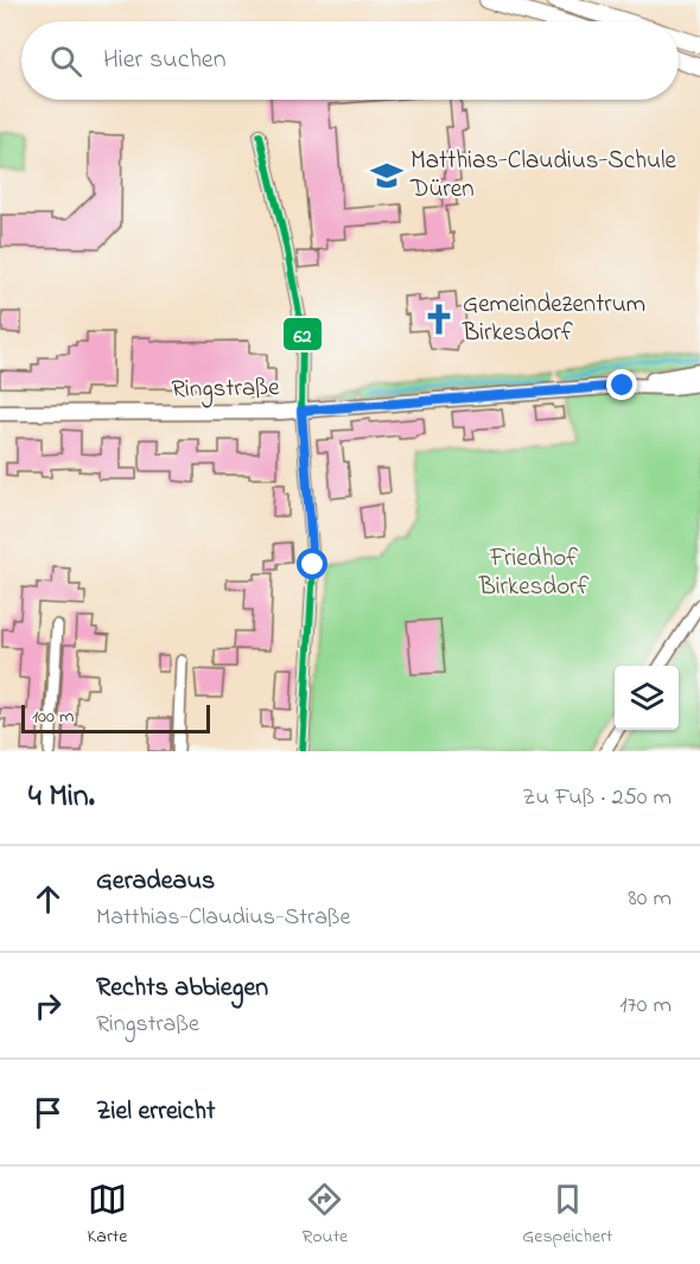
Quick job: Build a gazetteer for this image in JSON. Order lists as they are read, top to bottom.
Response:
{
  "streets": {
    "main road": ["Ringstraße"]
  },
  "parks": ["Friedhof Birkesdorf"],
  "places": {
    "school or university": ["Matthias-Claudius-Schule Düren"],
    "church": ["Gemeindezentrum Birkesdorf"]
  },
  "lines": ["transit line 62"],
  "scale_bar": "100 m",
  "page": {
    "search": "Hier suchen",
    "scale": "100 m",
    "heading": ["4 Min.", "Zu Fuß · 250 m"],
    "list": [
      ["Geradeaus", "Matthias-Claudius-Straße", "80 m"],
      ["Rechts abbiegen", "Ringstraße", "170 m"],
      "Ziel erreicht"
    ],
    "nav": ["Karte", "Route", "Gespeichert"]
  }
}
